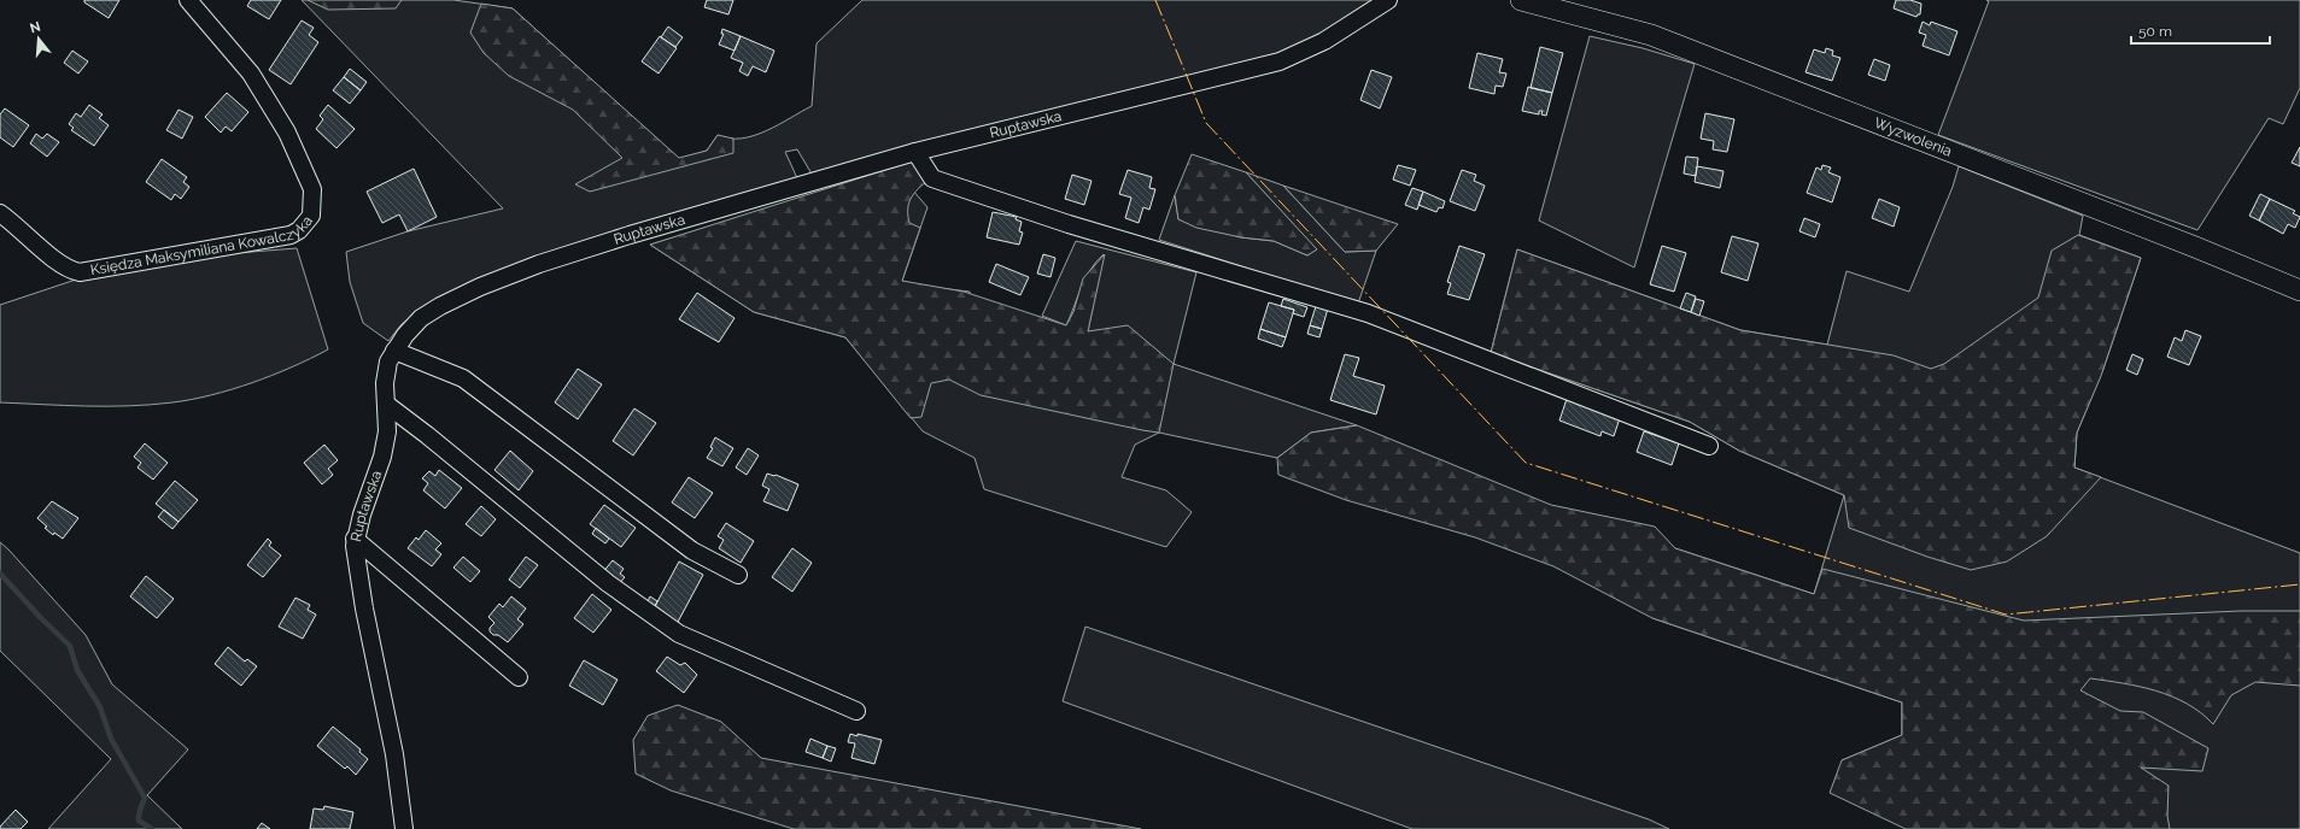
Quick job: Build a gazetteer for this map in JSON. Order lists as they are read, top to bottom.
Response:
{
  "streets": {
    "street": ["Ruptawska", "Wyzwolenia", "Księdza Maksymiliana Kowalczyka"]
  },
  "scale_bar": "50 m",
  "north": "top"
}
